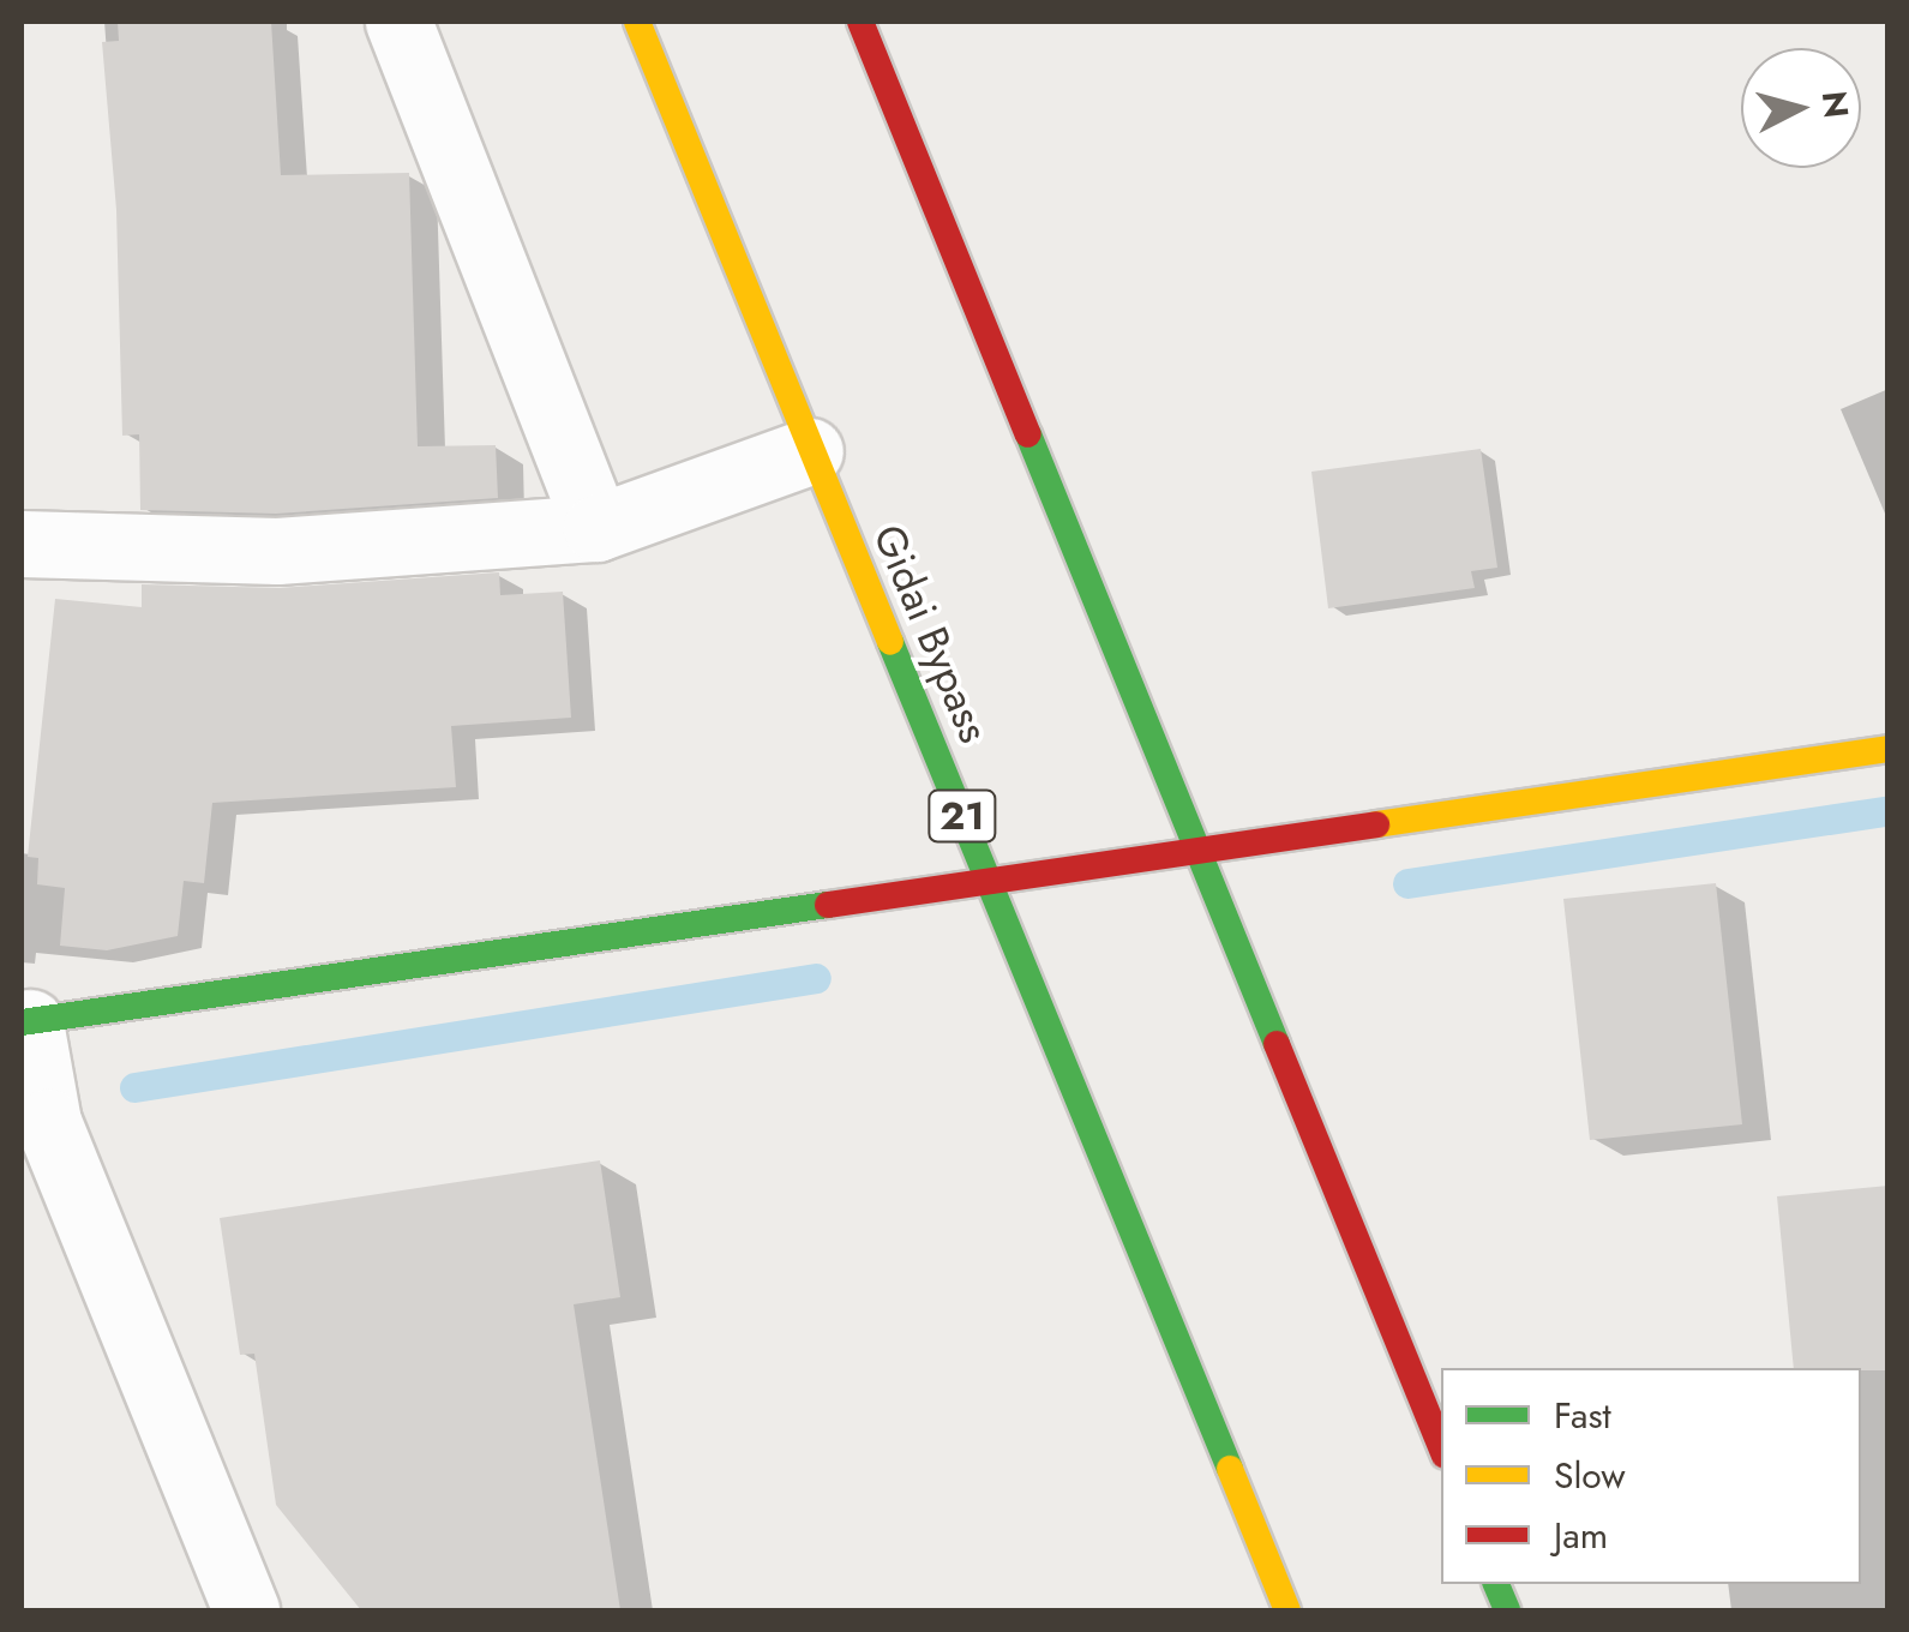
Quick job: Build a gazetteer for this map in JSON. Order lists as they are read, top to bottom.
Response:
{
  "streets": {
    "main road": ["Gidai Bypass", "21"]
  },
  "legend": ["Fast", "Slow", "Jam"],
  "north": "right"
}
